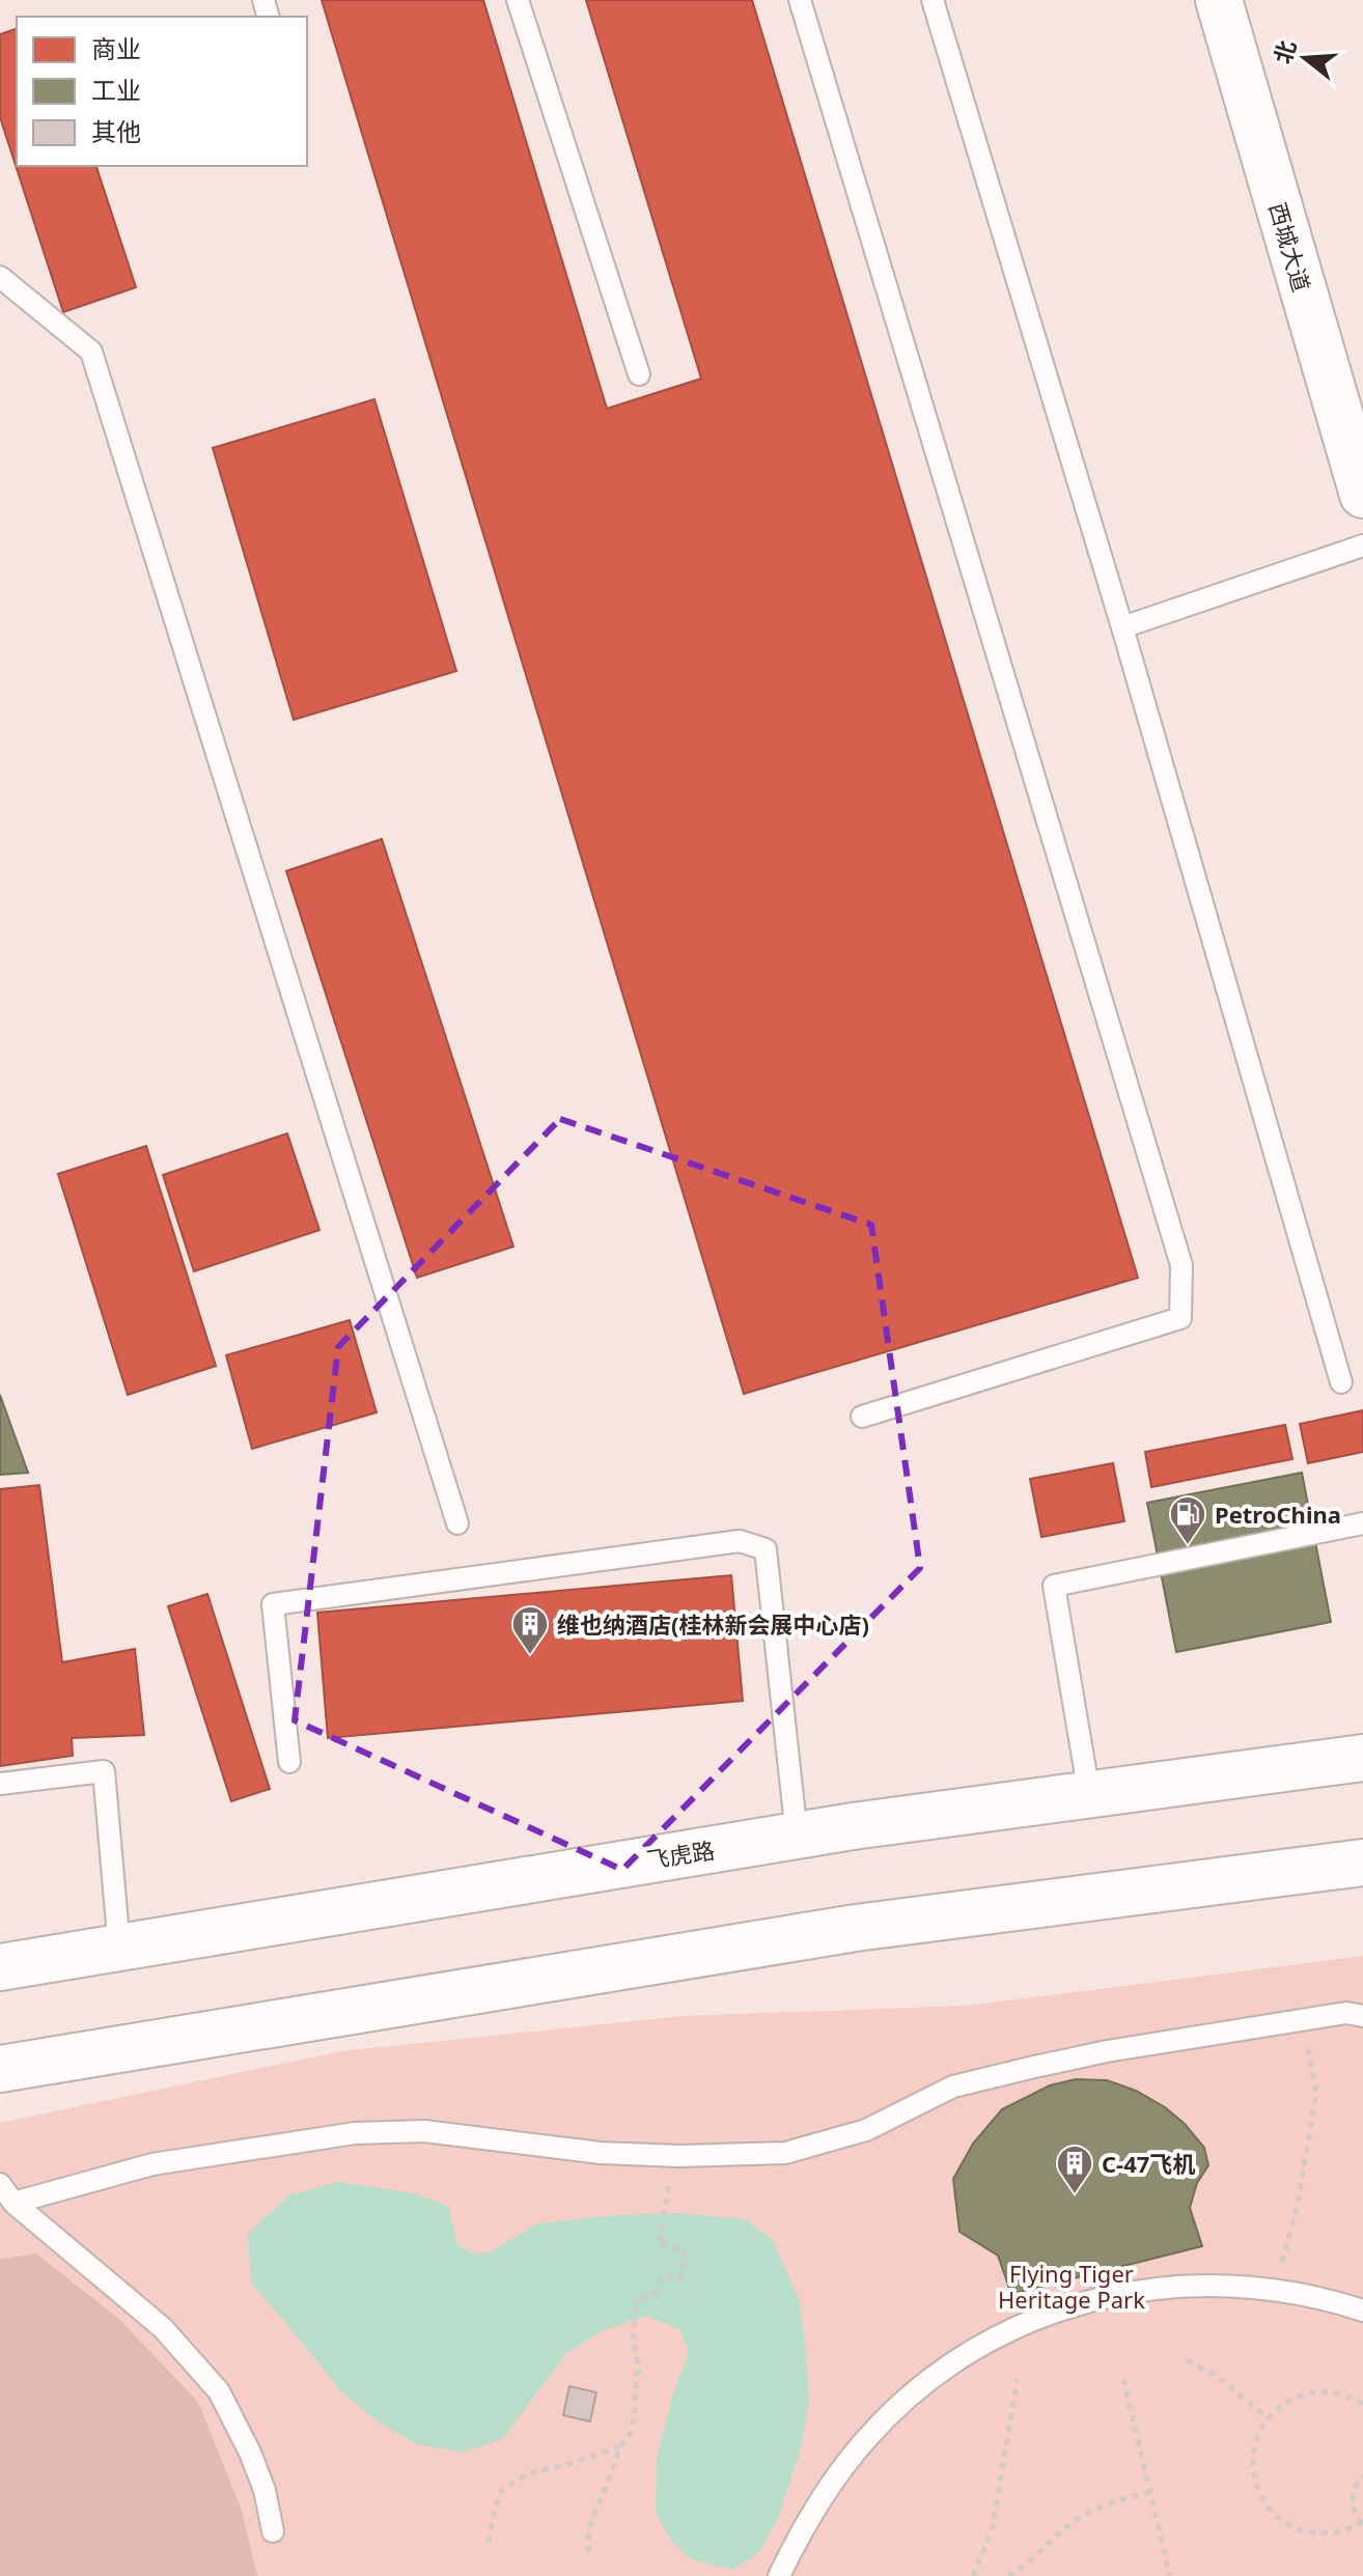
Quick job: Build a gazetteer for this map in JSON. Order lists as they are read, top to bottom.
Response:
{
  "streets": {
    "main road": ["西城大道", "飞虎路"]
  },
  "parks": ["Flying Tiger Heritage Park"],
  "places": {
    "fuel station": ["PetroChina"],
    "building": ["维也纳酒店(桂林新会展中心店)", "C-47飞机"]
  },
  "legend": ["商业", "工业", "其他"],
  "north": "left"
}
